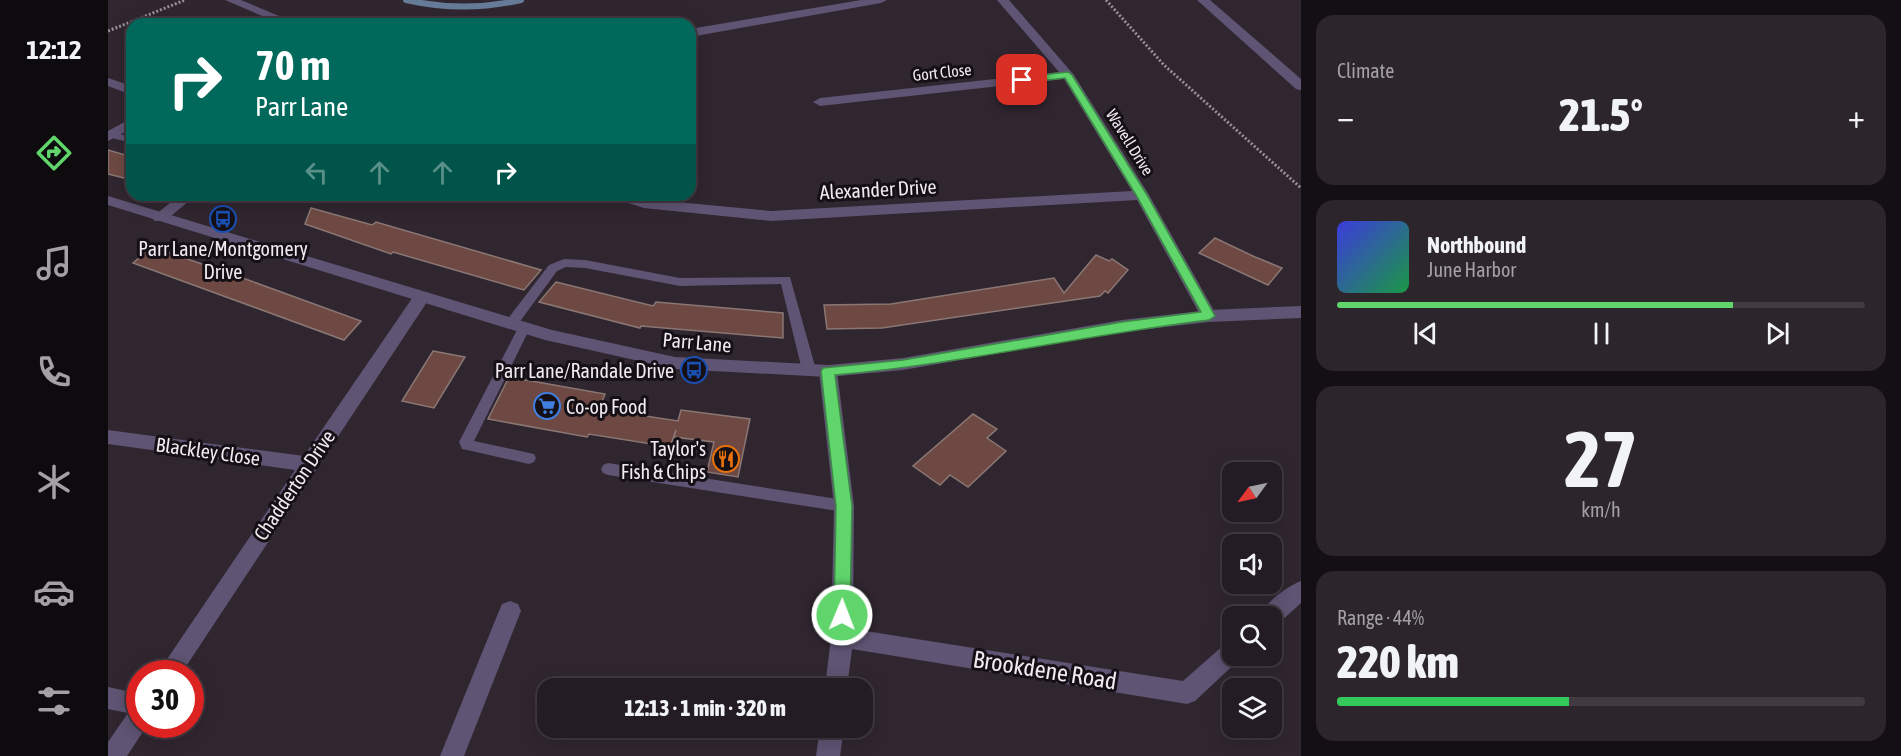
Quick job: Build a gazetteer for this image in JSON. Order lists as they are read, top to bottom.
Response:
{
  "streets": {
    "street": [
      "Gort Close",
      "Wavell Drive",
      "Alexander Drive",
      "Parr Lane",
      "Blackley Close",
      "Chadderton Drive",
      "Brookdene Road"
    ]
  },
  "crossings": [
    ["Gort Close", "Wavell Drive"],
    ["Wavell Drive", "Alexander Drive"],
    ["Wavell Drive", "Parr Lane"],
    ["Parr Lane", "Chadderton Drive"],
    ["Blackley Close", "Chadderton Drive"]
  ],
  "places": {
    "bus stop": ["Parr Lane/Montgomery Drive", "Parr Lane/Randale Drive"],
    "supermarket": ["Co-op Food"],
    "restaurant": ["Taylor's Fish & Chips"]
  },
  "north": "bottom left",
  "page": {
    "tabs": "12:12",
    "tile": [
      "Climate",
      ["27", "km/h"],
      ["Range · 44%", "220 km"]
    ],
    "turn": ["70 m", "Parr Lane"],
    "heat": ["−", "21.5°", "+"],
    "song": ["Northbound", "June Harbor"],
    "limit": "30",
    "trip": "12:13 · 1 min · 320 m"
  }
}
